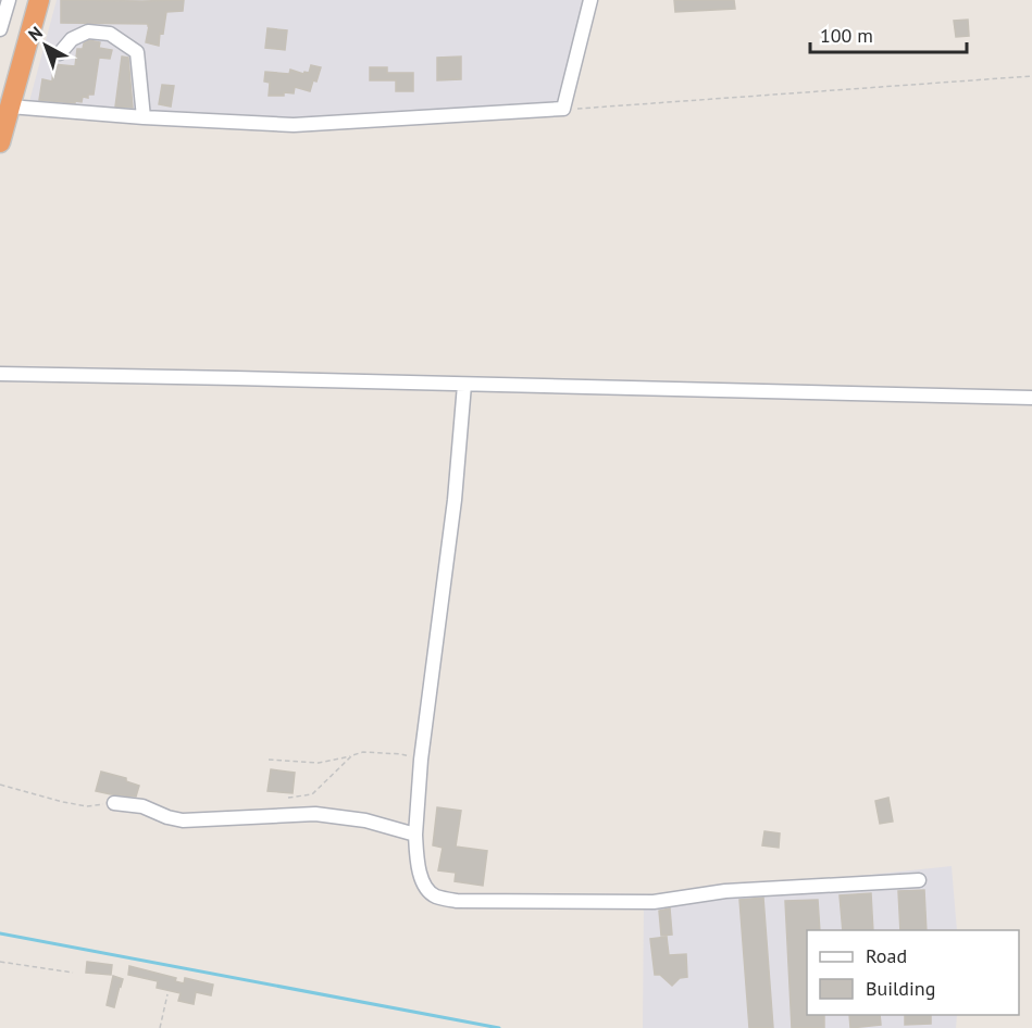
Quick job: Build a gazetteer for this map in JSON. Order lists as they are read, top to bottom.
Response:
{
  "legend": ["Road", "Building"],
  "scale_bar": "100 m",
  "north": "top left"
}
